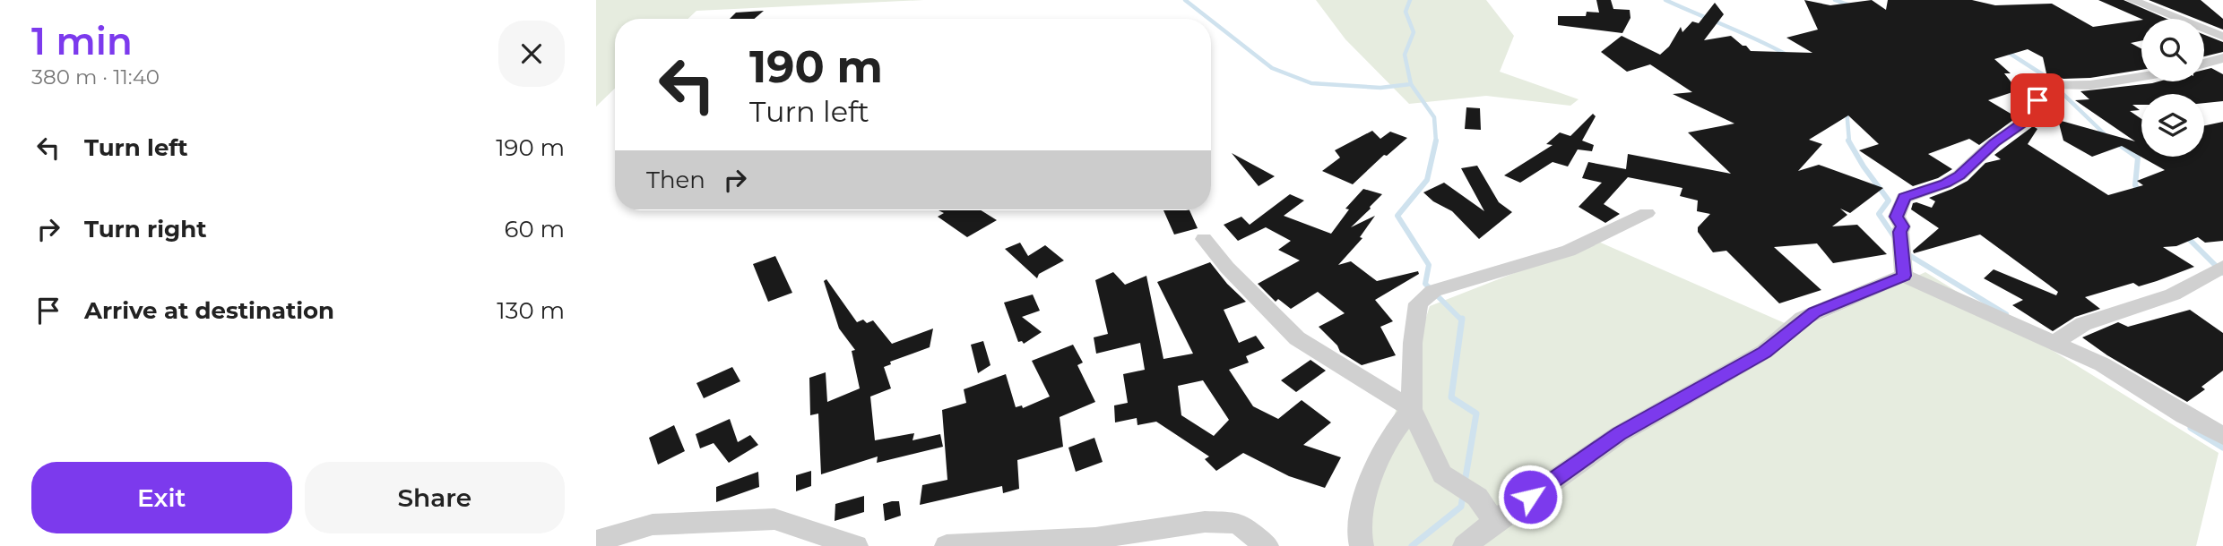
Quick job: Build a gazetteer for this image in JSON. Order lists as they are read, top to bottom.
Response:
{
  "page": {
    "heading": ["1 min", "380 m · 11:40"],
    "turn": ["190 m", "Turn left"],
    "list": [
      {
        "name": "Turn left",
        "value": "190 m"
      },
      {
        "name": "Turn right",
        "value": "60 m"
      },
      {
        "name": "Arrive at destination",
        "value": "130 m"
      }
    ],
    "then": "Then",
    "buttons": ["Exit", "Share"]
  }
}
